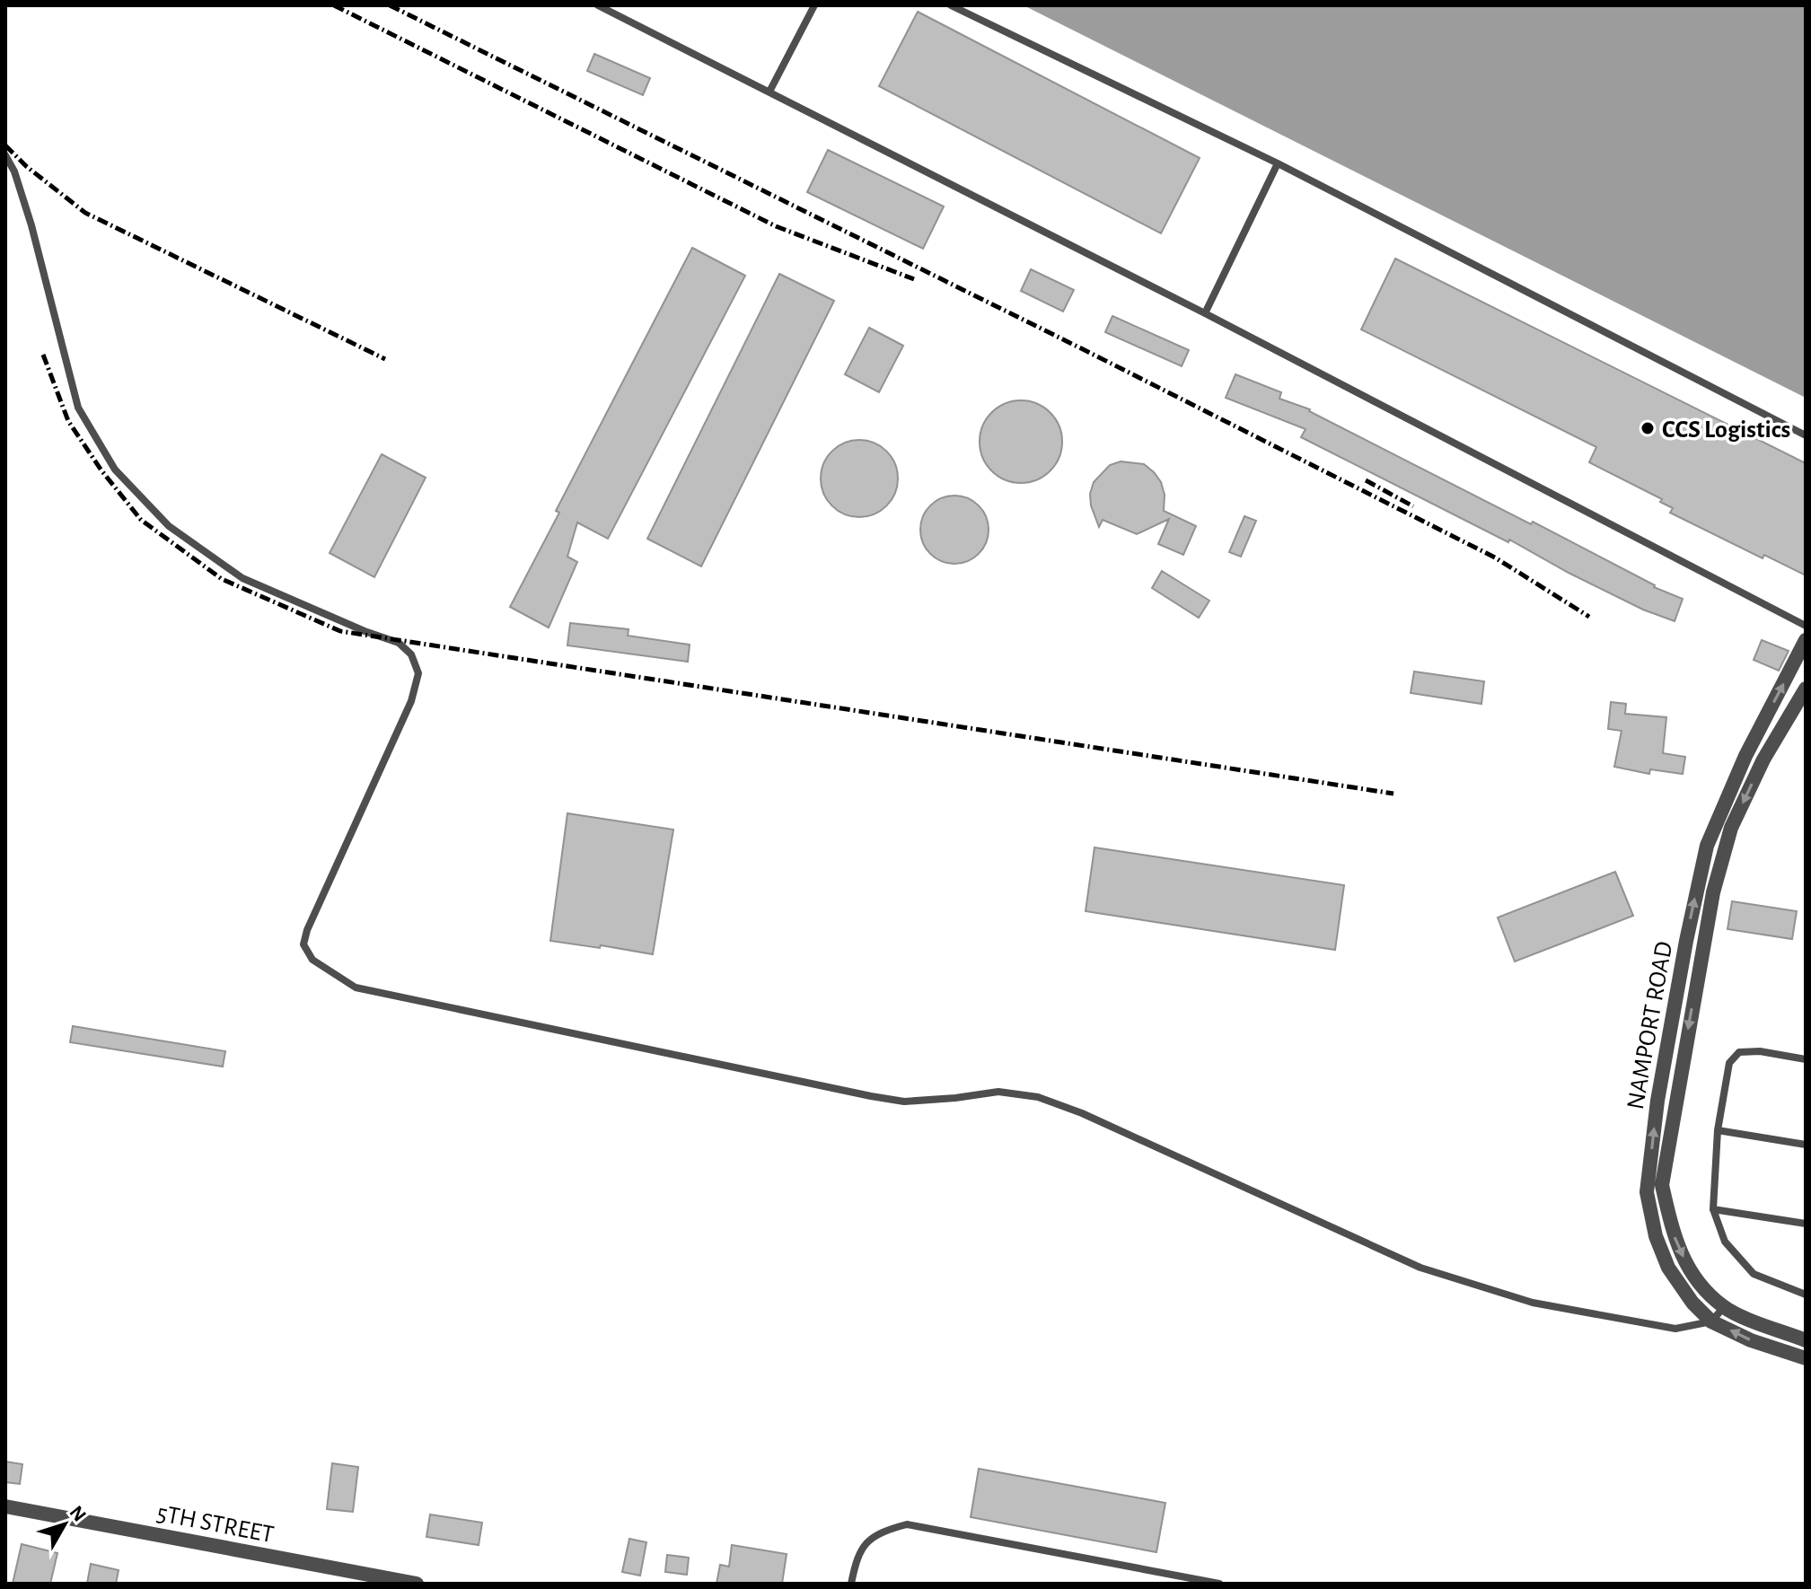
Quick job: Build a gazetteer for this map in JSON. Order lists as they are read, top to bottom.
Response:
{
  "streets": {
    "street": ["NAMPORT ROAD", "5TH STREET"]
  },
  "places": ["CCS Logistics"],
  "north": "top right"
}
